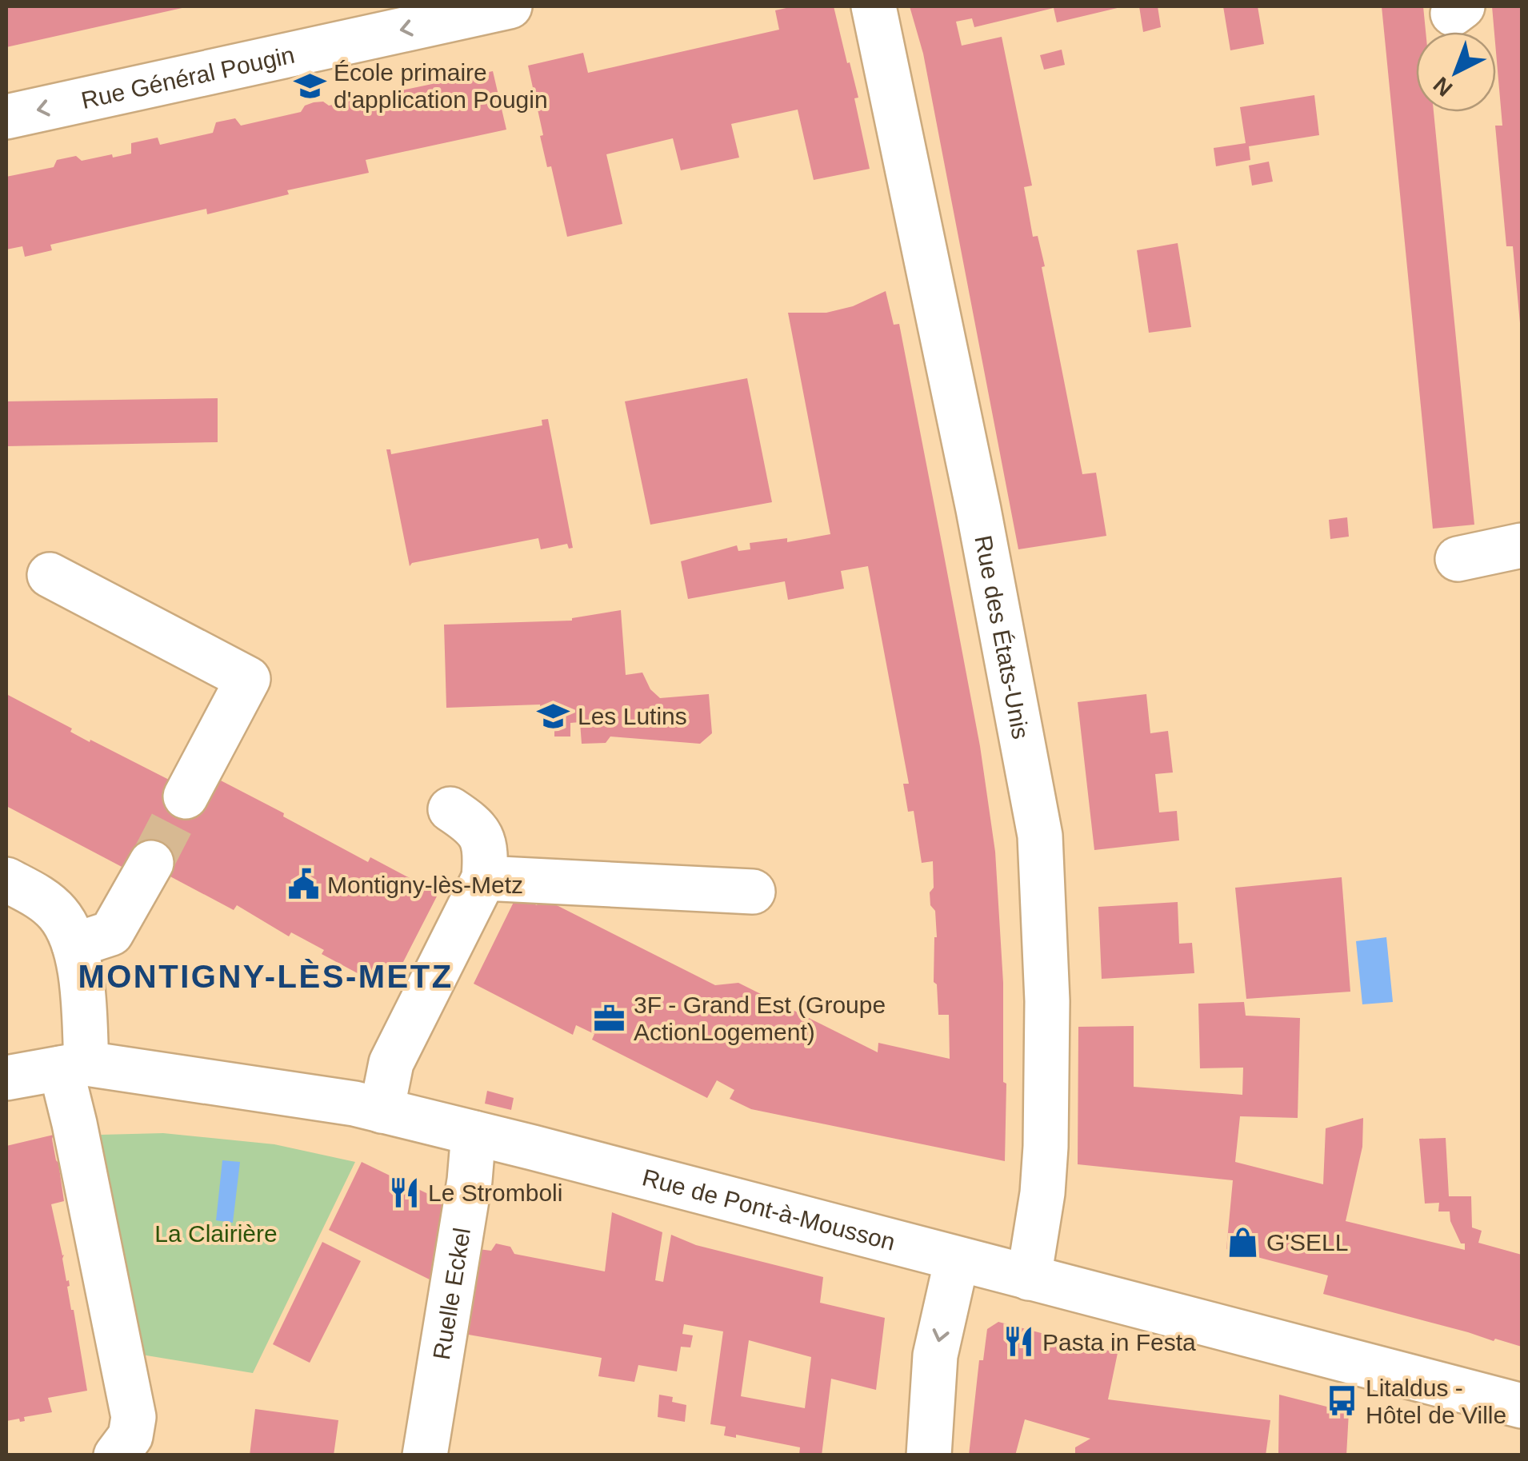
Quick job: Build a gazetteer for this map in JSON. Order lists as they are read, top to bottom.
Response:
{
  "streets": {
    "street": [
      "Rue Général Pougin",
      "Rue des États-Unis",
      "Rue de Pont-à-Mousson",
      "Ruelle Eckel"
    ]
  },
  "crossings": [
    ["Rue des États-Unis", "Rue de Pont-à-Mousson"],
    ["Rue de Pont-à-Mousson", "Ruelle Eckel"]
  ],
  "one_way": ["Rue Général Pougin"],
  "districts": ["MONTIGNY-LÈS-METZ"],
  "parks": ["La Clairière"],
  "places": {
    "school or university": ["École primaire d'application Pougin", "Les Lutins"],
    "public building": ["Montigny-lès-Metz"],
    "office": ["3F - Grand Est (Groupe ActionLogement)"],
    "restaurant": ["Le Stromboli", "Pasta in Festa"],
    "shop": ["G'SELL"],
    "bus stop": ["Litaldus - Hôtel de Ville"]
  },
  "north": "bottom left"
}
